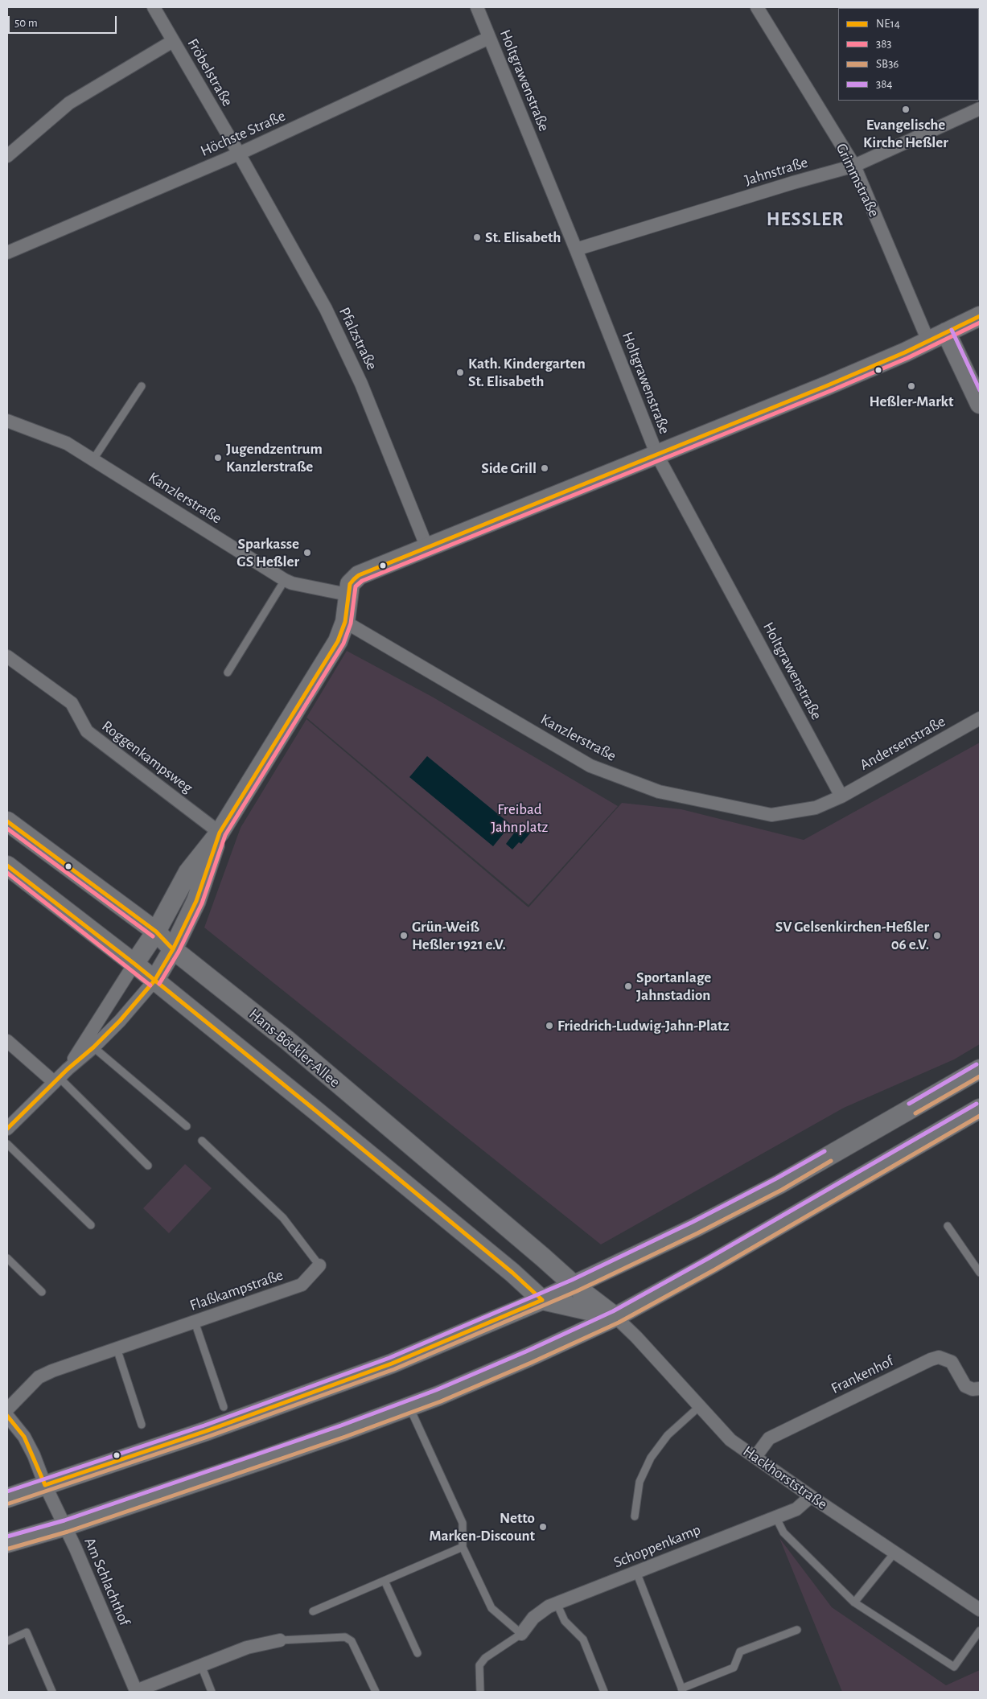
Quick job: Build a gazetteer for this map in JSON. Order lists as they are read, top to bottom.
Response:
{
  "streets": {
    "street": [
      "Fröbelstraße",
      "Holtgrawenstraße",
      "Höchste Straße",
      "Jahnstraße",
      "Grimmstraße",
      "Pfalzstraße",
      "Kanzlerstraße",
      "Andersenstraße",
      "Roggenkampsweg",
      "Hans-Böckler-Allee",
      "Flaßkampstraße",
      "Frankenhof",
      "Hackhorststraße",
      "Schoppenkamp",
      "Am Schlachthof"
    ]
  },
  "crossings": [
    ["Fröbelstraße", "Höchste Straße"],
    ["Fröbelstraße", "Pfalzstraße"],
    ["Holtgrawenstraße", "Höchste Straße"],
    ["Holtgrawenstraße", "Jahnstraße"],
    ["Holtgrawenstraße", "Kanzlerstraße"],
    ["Holtgrawenstraße", "Andersenstraße"],
    ["Höchste Straße", "Pfalzstraße"],
    ["Jahnstraße", "Grimmstraße"],
    ["Kanzlerstraße", "Andersenstraße"],
    ["Hans-Böckler-Allee", "Hackhorststraße"],
    ["Frankenhof", "Hackhorststraße"],
    ["Hackhorststraße", "Schoppenkamp"]
  ],
  "districts": ["HESSLER"],
  "parks": ["Freibad Jahnplatz"],
  "places": [
    "Evangelische Kirche Heßler",
    "St. Elisabeth",
    "Kath. Kindergarten St. Elisabeth",
    "Heßler-Markt",
    "Jugendzentrum Kanzlerstraße",
    "Side Grill",
    "Sparkasse GS Heßler",
    "Grün-Weiß Heßler 1921 e.V.",
    "SV Gelsenkirchen-Heßler 06 e.V.",
    "Sportanlage Jahnstadion",
    "Friedrich-Ludwig-Jahn-Platz",
    "Netto Marken-Discount"
  ],
  "lines": [
    "transit line NE14",
    "transit line 383",
    "transit line 384",
    "transit line SB36"
  ],
  "legend": [
    "NE14",
    "383",
    "SB36",
    "384"
  ],
  "scale_bar": "50 m"
}
